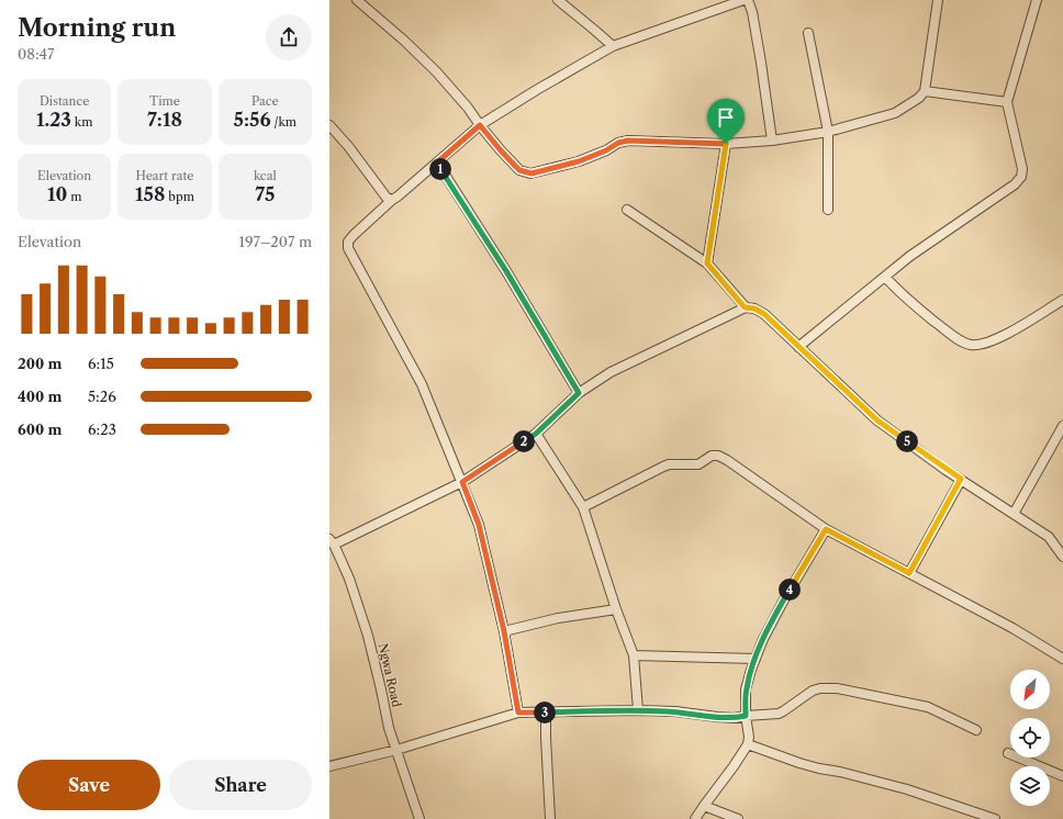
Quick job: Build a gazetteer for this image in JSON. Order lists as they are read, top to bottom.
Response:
{
  "streets": {
    "street": ["Ngwa Road"]
  },
  "north": "bottom left",
  "page": {
    "heading": ["Morning run", "08:47"],
    "stats": [
      ["Distance", "1.23 km"],
      ["Time", "7:18"],
      ["Pace", "5:56 /km"],
      ["Elevation", "10 m"],
      ["Heart rate", "158 bpm"],
      ["kcal", "75"]
    ],
    "pins": [
      "1",
      "2",
      "5",
      "4",
      "3"
    ],
    "chart": ["Elevation", "197–207 m"],
    "list": [
      {
        "name": "200 m",
        "note": "6:15"
      },
      {
        "name": "400 m",
        "note": "5:26"
      },
      {
        "name": "600 m",
        "note": "6:23"
      }
    ],
    "buttons": ["Save", "Share"]
  }
}
